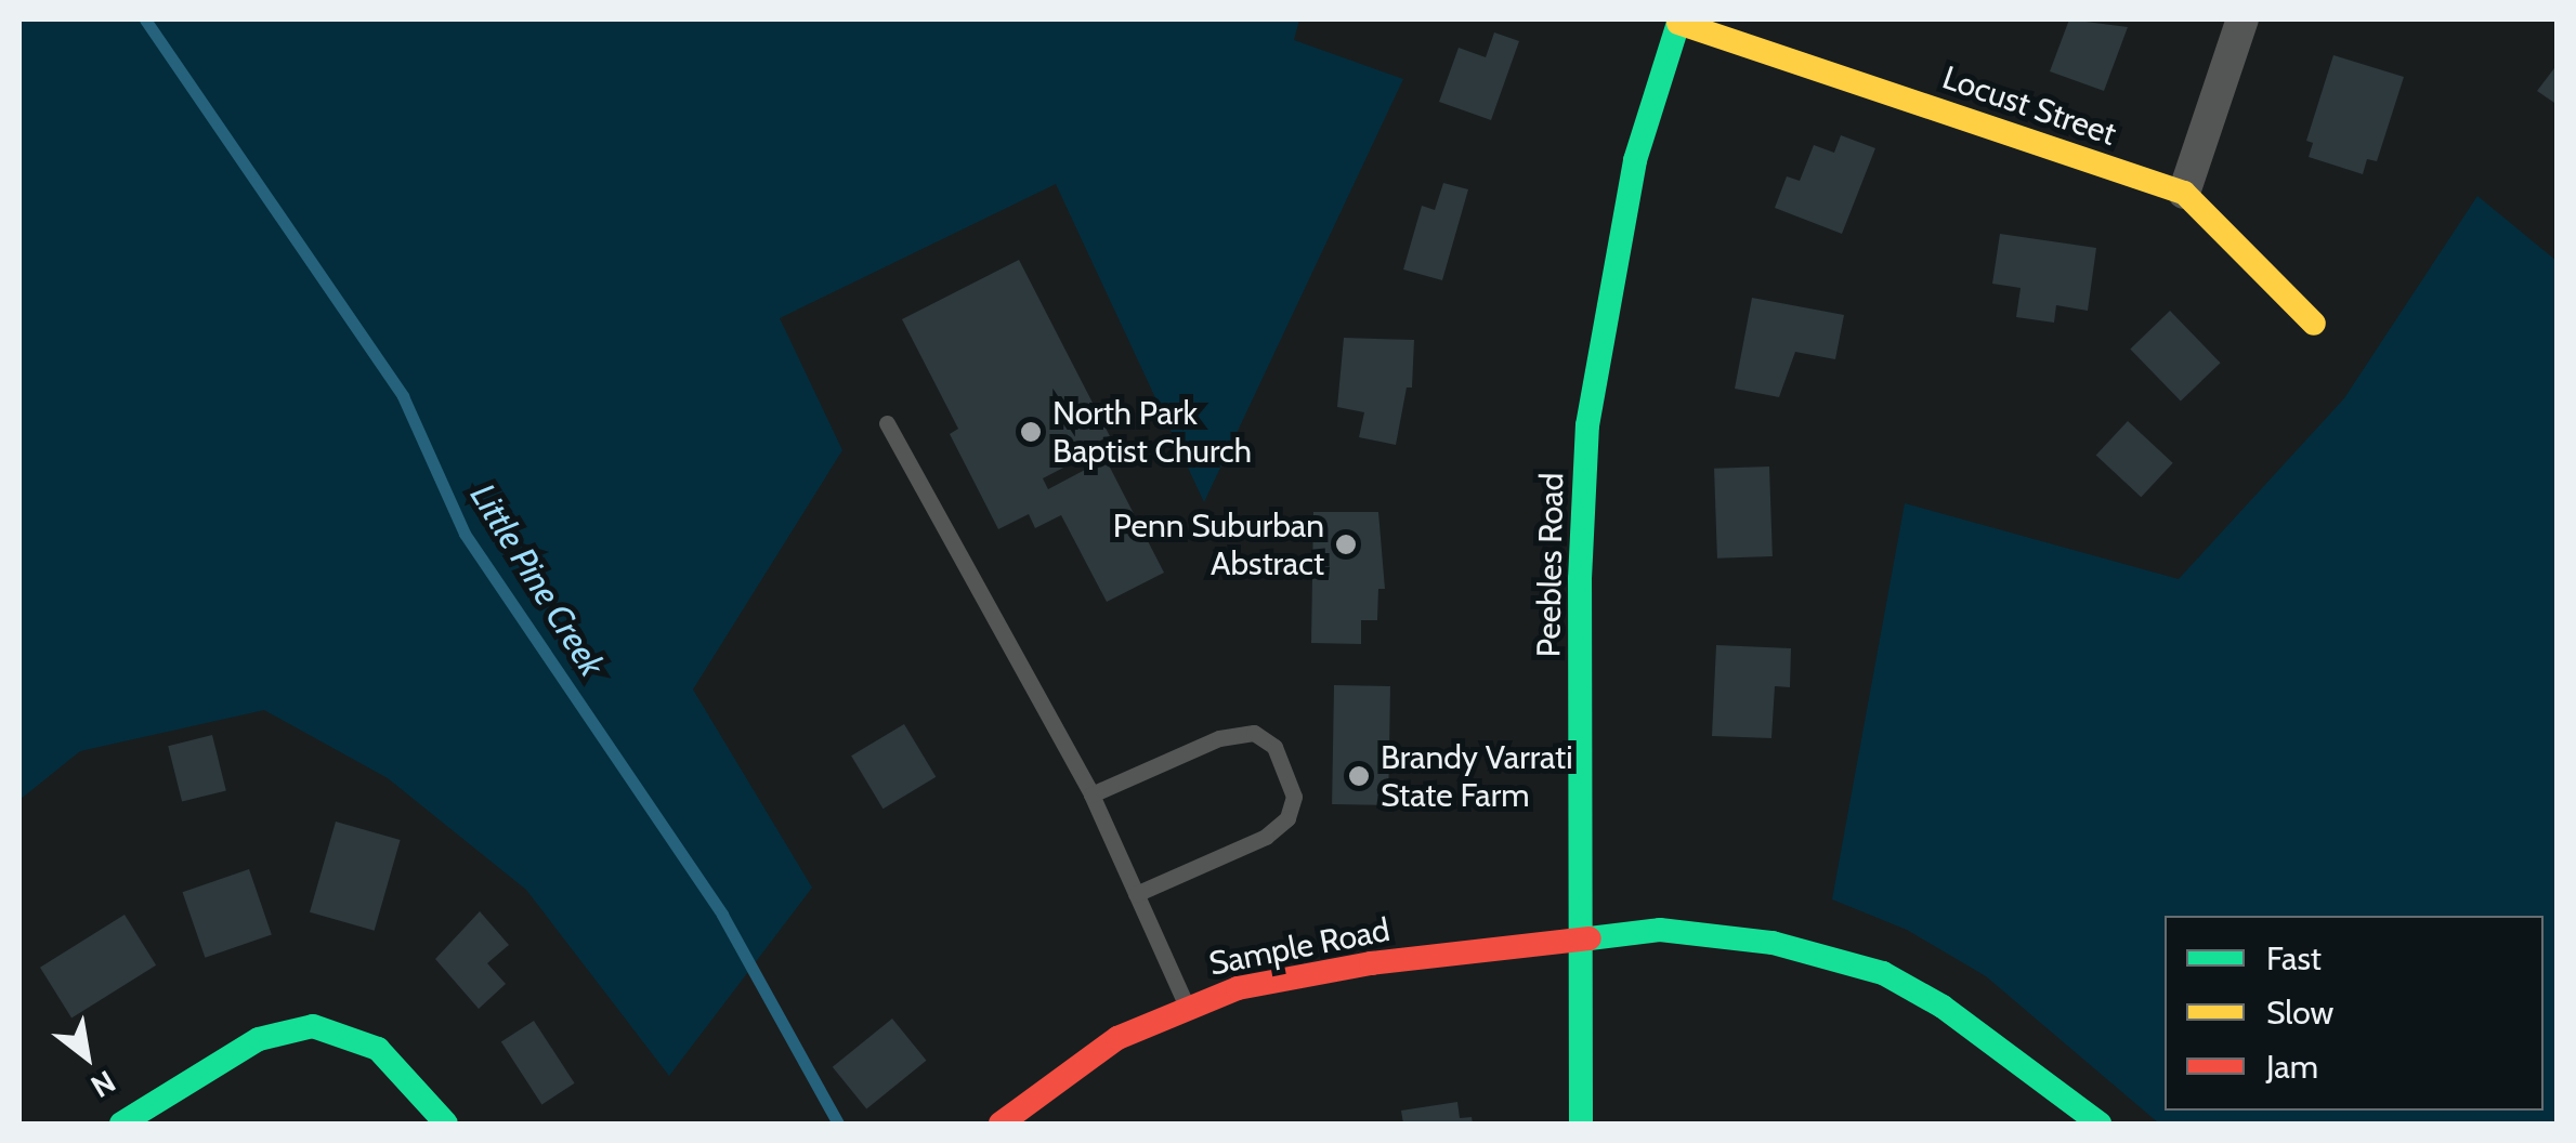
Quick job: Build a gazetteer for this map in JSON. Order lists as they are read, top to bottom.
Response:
{
  "streets": {
    "street": ["Locust Street", "Peebles Road", "Sample Road"]
  },
  "crossings": [
    ["Locust Street", "Peebles Road"],
    ["Peebles Road", "Sample Road"]
  ],
  "water": ["Little Pine Creek"],
  "places": ["North Park Baptist Church", "Penn Suburban Abstract", "Brandy Varrati State Farm"],
  "legend": ["Fast", "Slow", "Jam"],
  "north": "bottom right"
}
